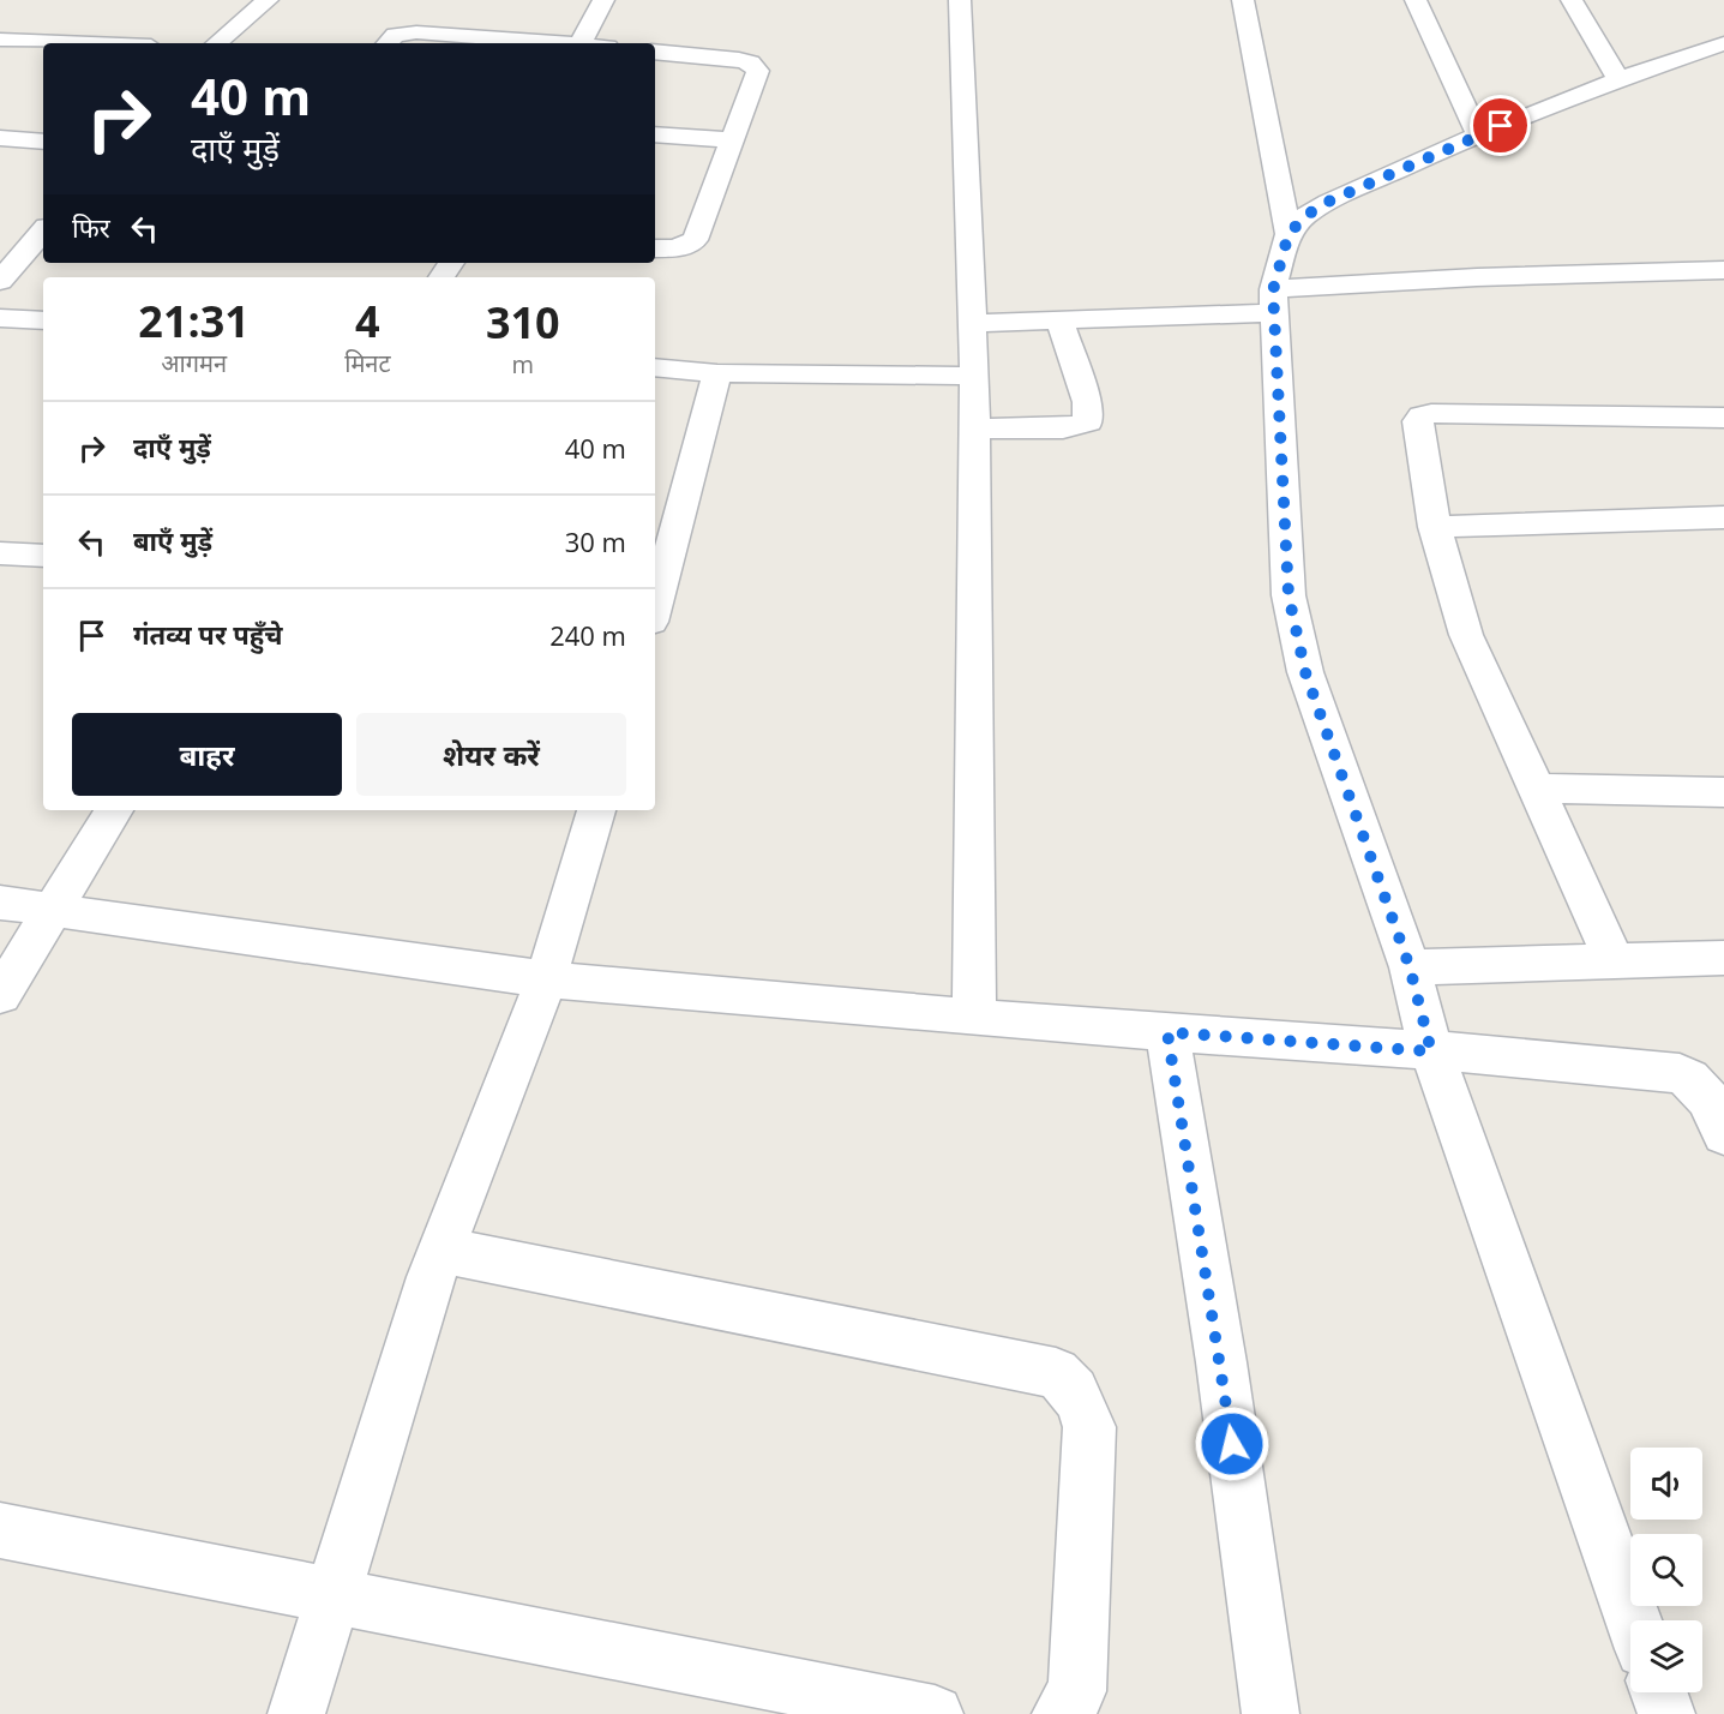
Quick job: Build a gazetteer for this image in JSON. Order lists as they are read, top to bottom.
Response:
{
  "page": {
    "turn": ["40 m", "दाएँ मुड़ें"],
    "then": "फिर",
    "eta": [
      "21:31",
      "आगमन",
      "4",
      "मिनट",
      "310",
      "m"
    ],
    "list": [
      {
        "name": "दाएँ मुड़ें",
        "value": "40 m"
      },
      {
        "name": "बाएँ मुड़ें",
        "value": "30 m"
      },
      {
        "name": "गंतव्य पर पहुँचे",
        "value": "240 m"
      }
    ],
    "buttons": ["बाहर", "शेयर करें"]
  }
}
